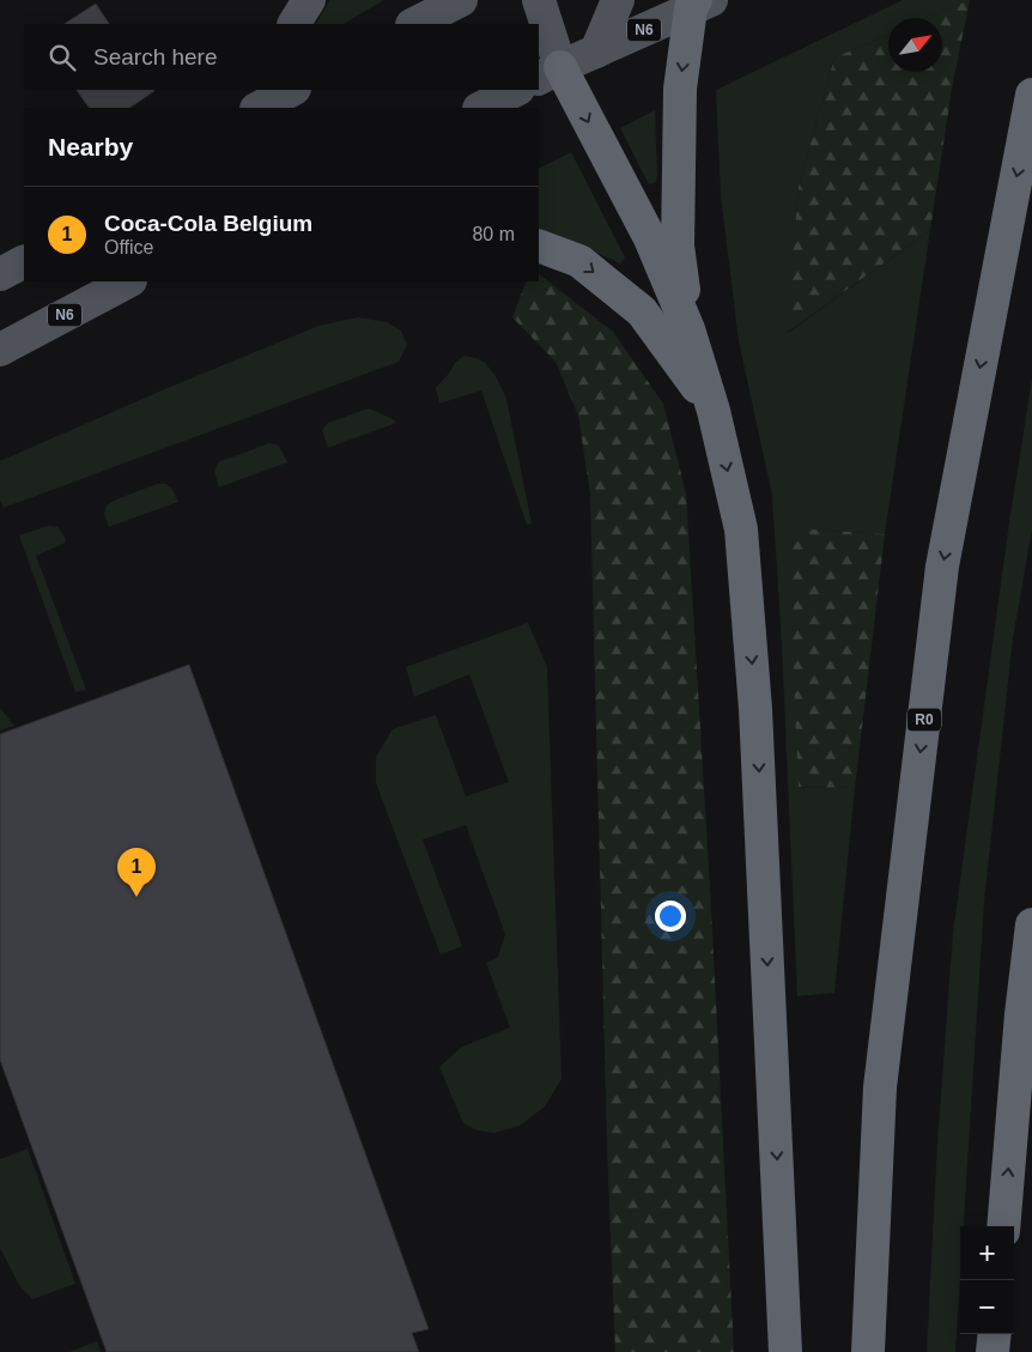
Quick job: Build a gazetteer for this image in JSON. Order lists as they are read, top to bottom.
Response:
{
  "streets": {
    "highway": ["R0"],
    "main road": ["N6"]
  },
  "north": "top right",
  "page": {
    "search": "Search here",
    "heading": "Nearby",
    "list": [
      {
        "mark": "1",
        "name": "Coca-Cola Belgium",
        "note": "Office",
        "value": "80 m"
      }
    ],
    "pins": "1",
    "map_buttons": ["+", "−"]
  }
}
